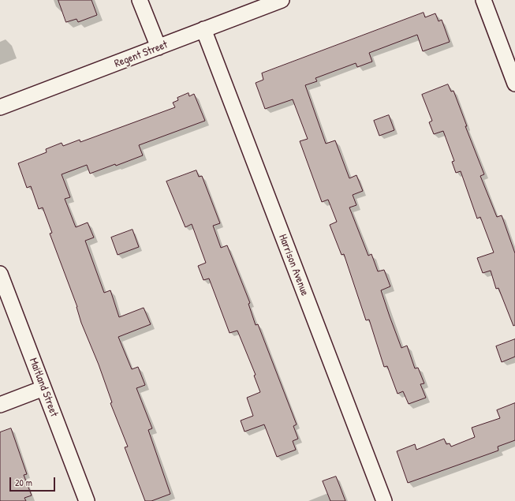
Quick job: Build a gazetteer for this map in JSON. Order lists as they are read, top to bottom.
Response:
{
  "streets": {
    "street": ["Regent Street", "Harrison Avenue", "Maitland Street"]
  },
  "crossings": [
    ["Regent Street", "Harrison Avenue"]
  ],
  "scale_bar": "20 m"
}
